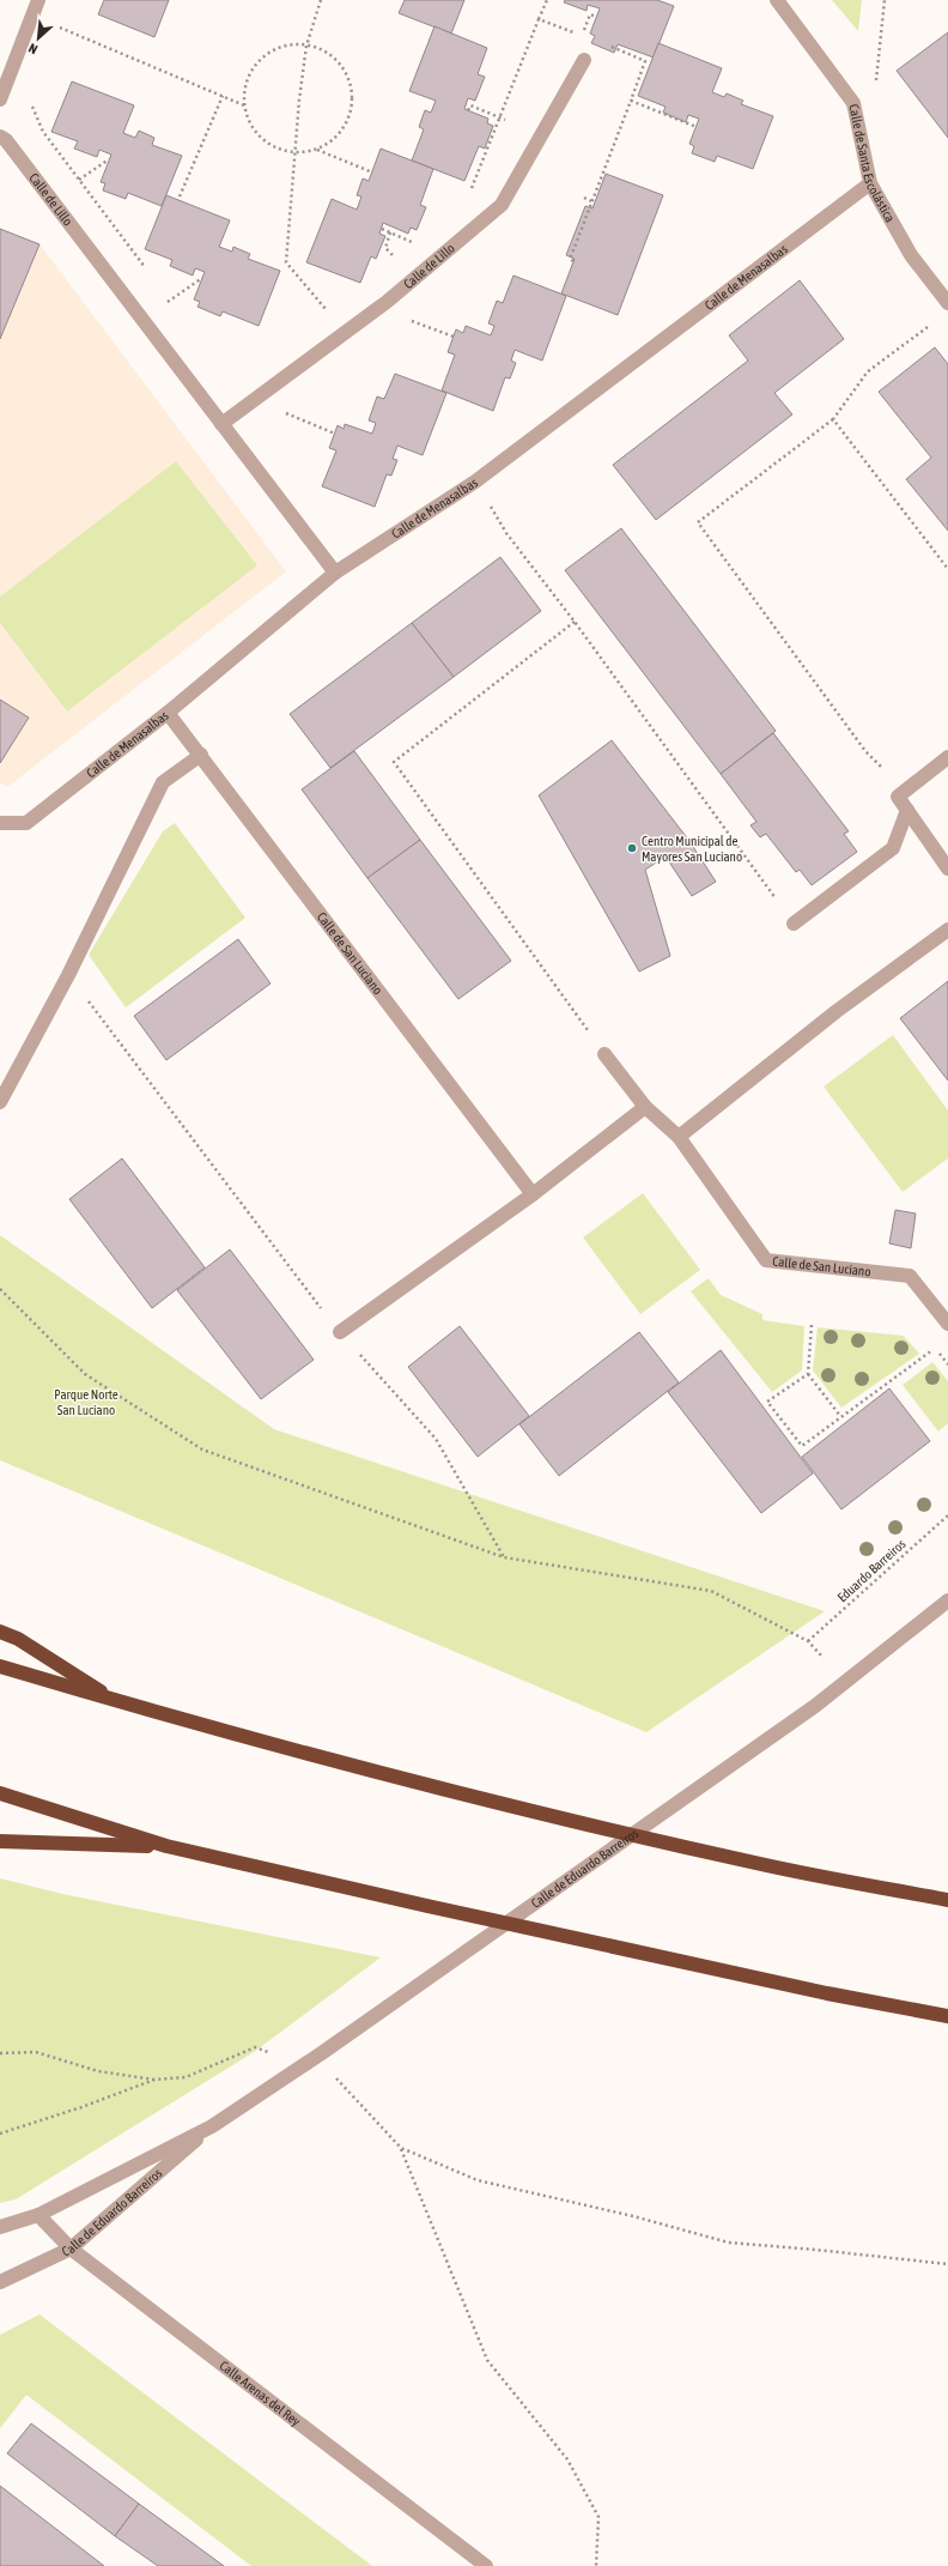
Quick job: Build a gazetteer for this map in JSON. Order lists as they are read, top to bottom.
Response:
{
  "streets": {
    "street": [
      "Calle de Santa Escolástica",
      "Calle de Lillo",
      "Calle de Menasalbas",
      "Calle de San Luciano",
      "Calle de Eduardo Barreiros",
      "Calle Arenas del Rey"
    ],
    "path": ["Eduardo Barreiros"]
  },
  "crossings": [
    ["Calle de Santa Escolástica", "Calle de Menasalbas"],
    ["Calle de Lillo", "Calle de Menasalbas"],
    ["Calle de Menasalbas", "Calle de San Luciano"],
    ["Calle de Eduardo Barreiros", "Calle Arenas del Rey"]
  ],
  "parks": ["Parque Norte San Luciano"],
  "places": ["Centro Municipal de Mayores San Luciano"],
  "north": "bottom left"
}
